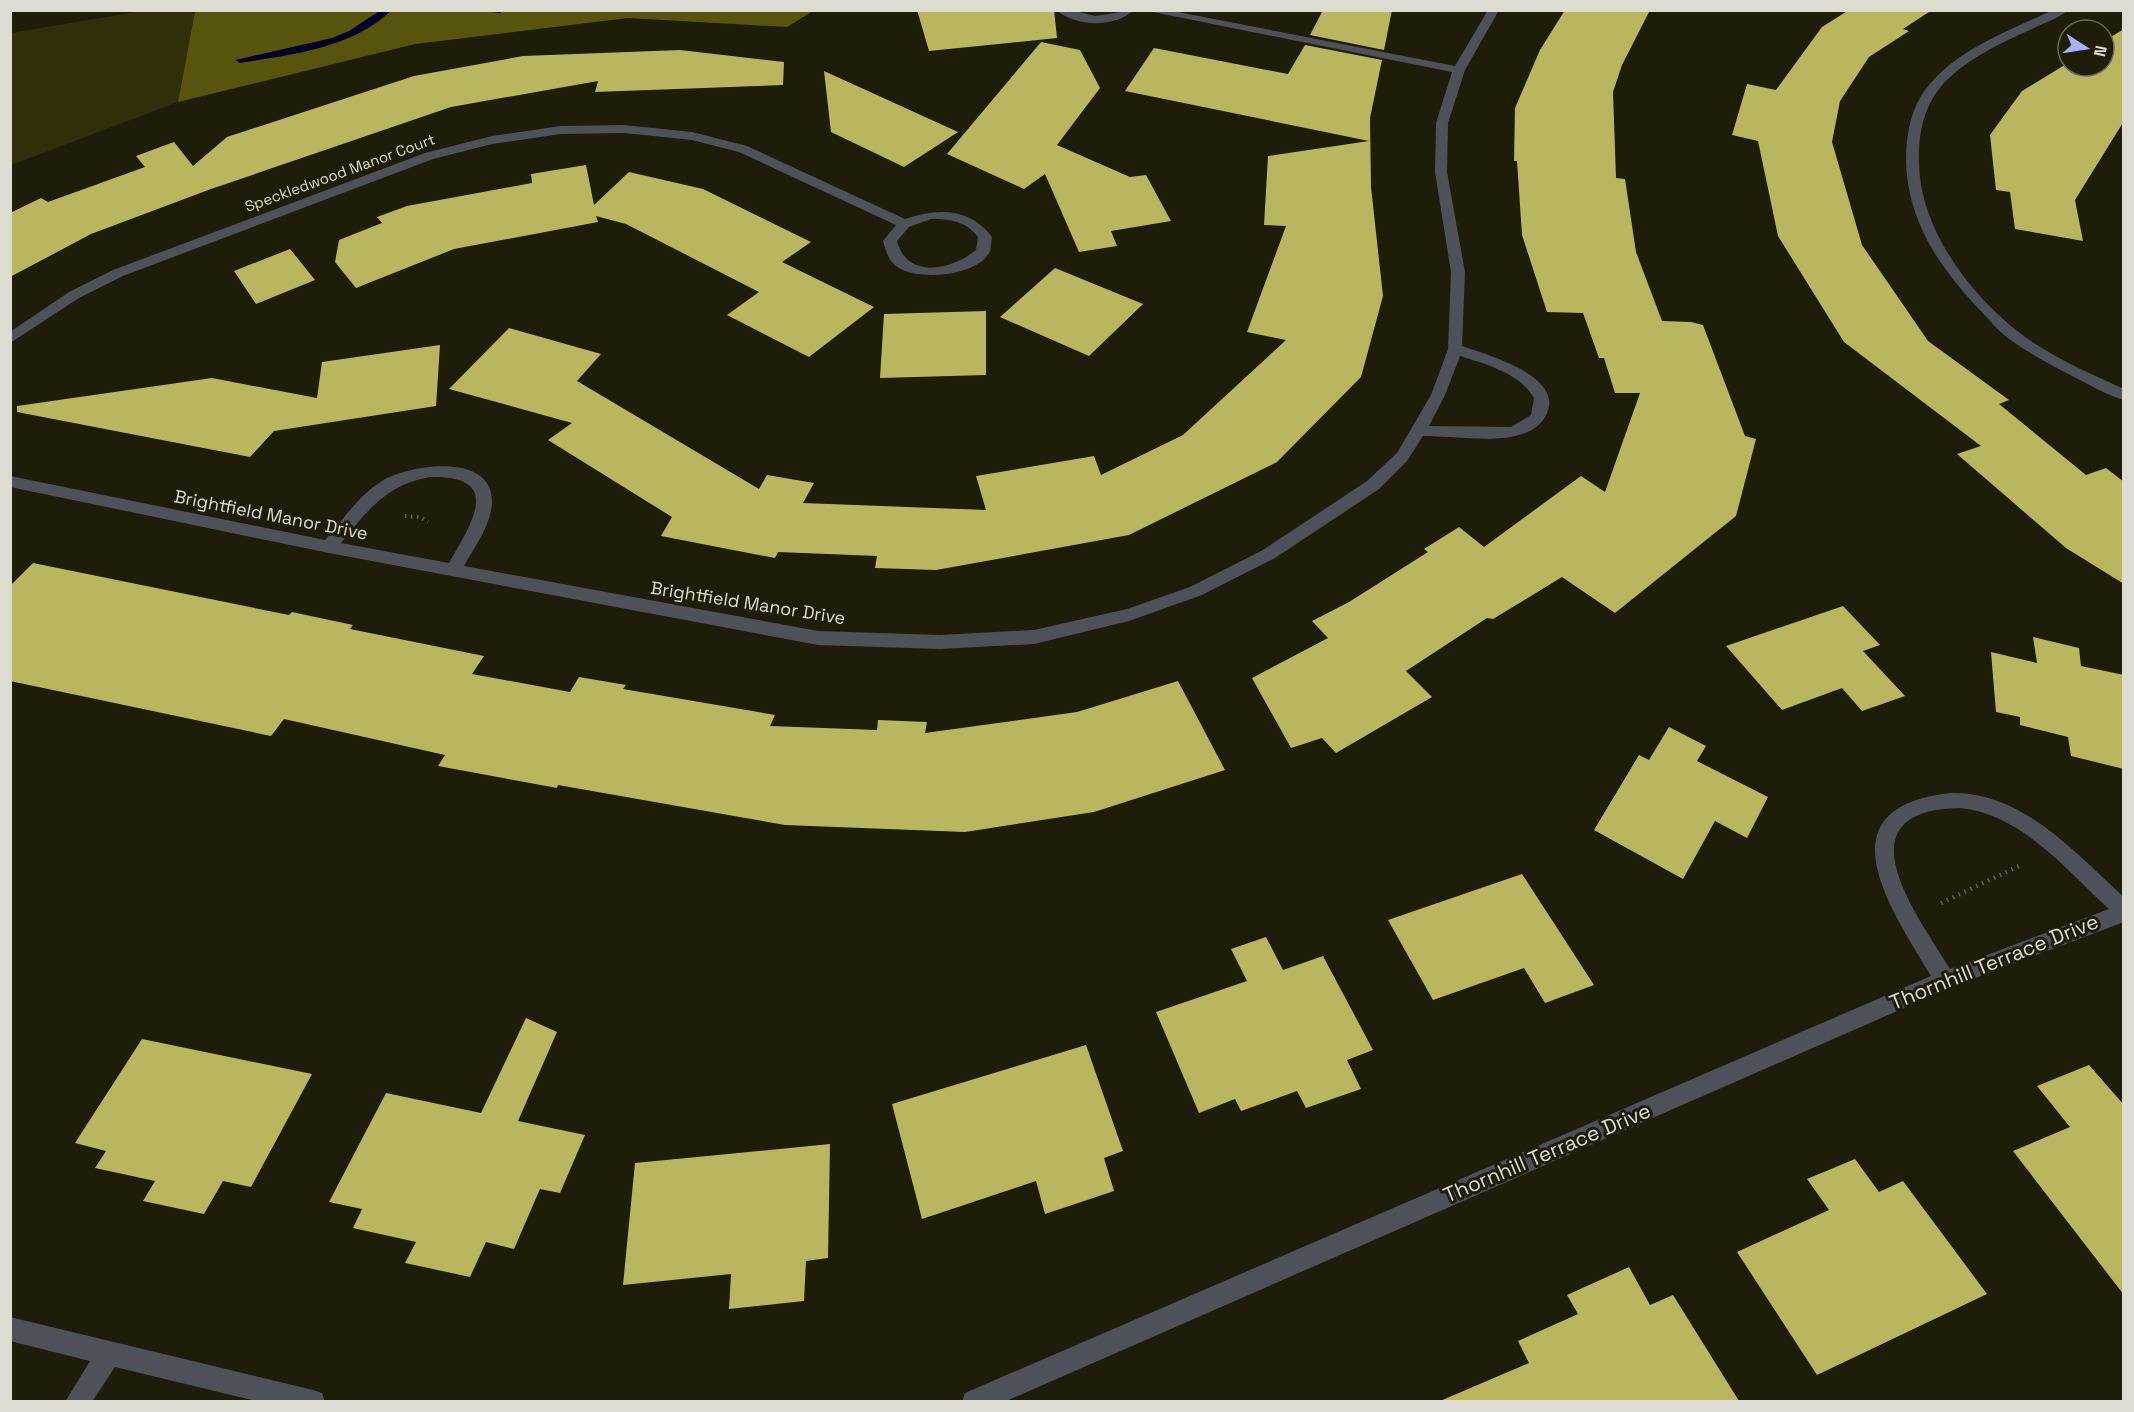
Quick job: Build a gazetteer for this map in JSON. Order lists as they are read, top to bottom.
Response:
{
  "streets": {
    "street": ["Speckledwood Manor Court", "Brightfield Manor Drive", "Thornhill Terrace Drive"]
  },
  "north": "right"
}
